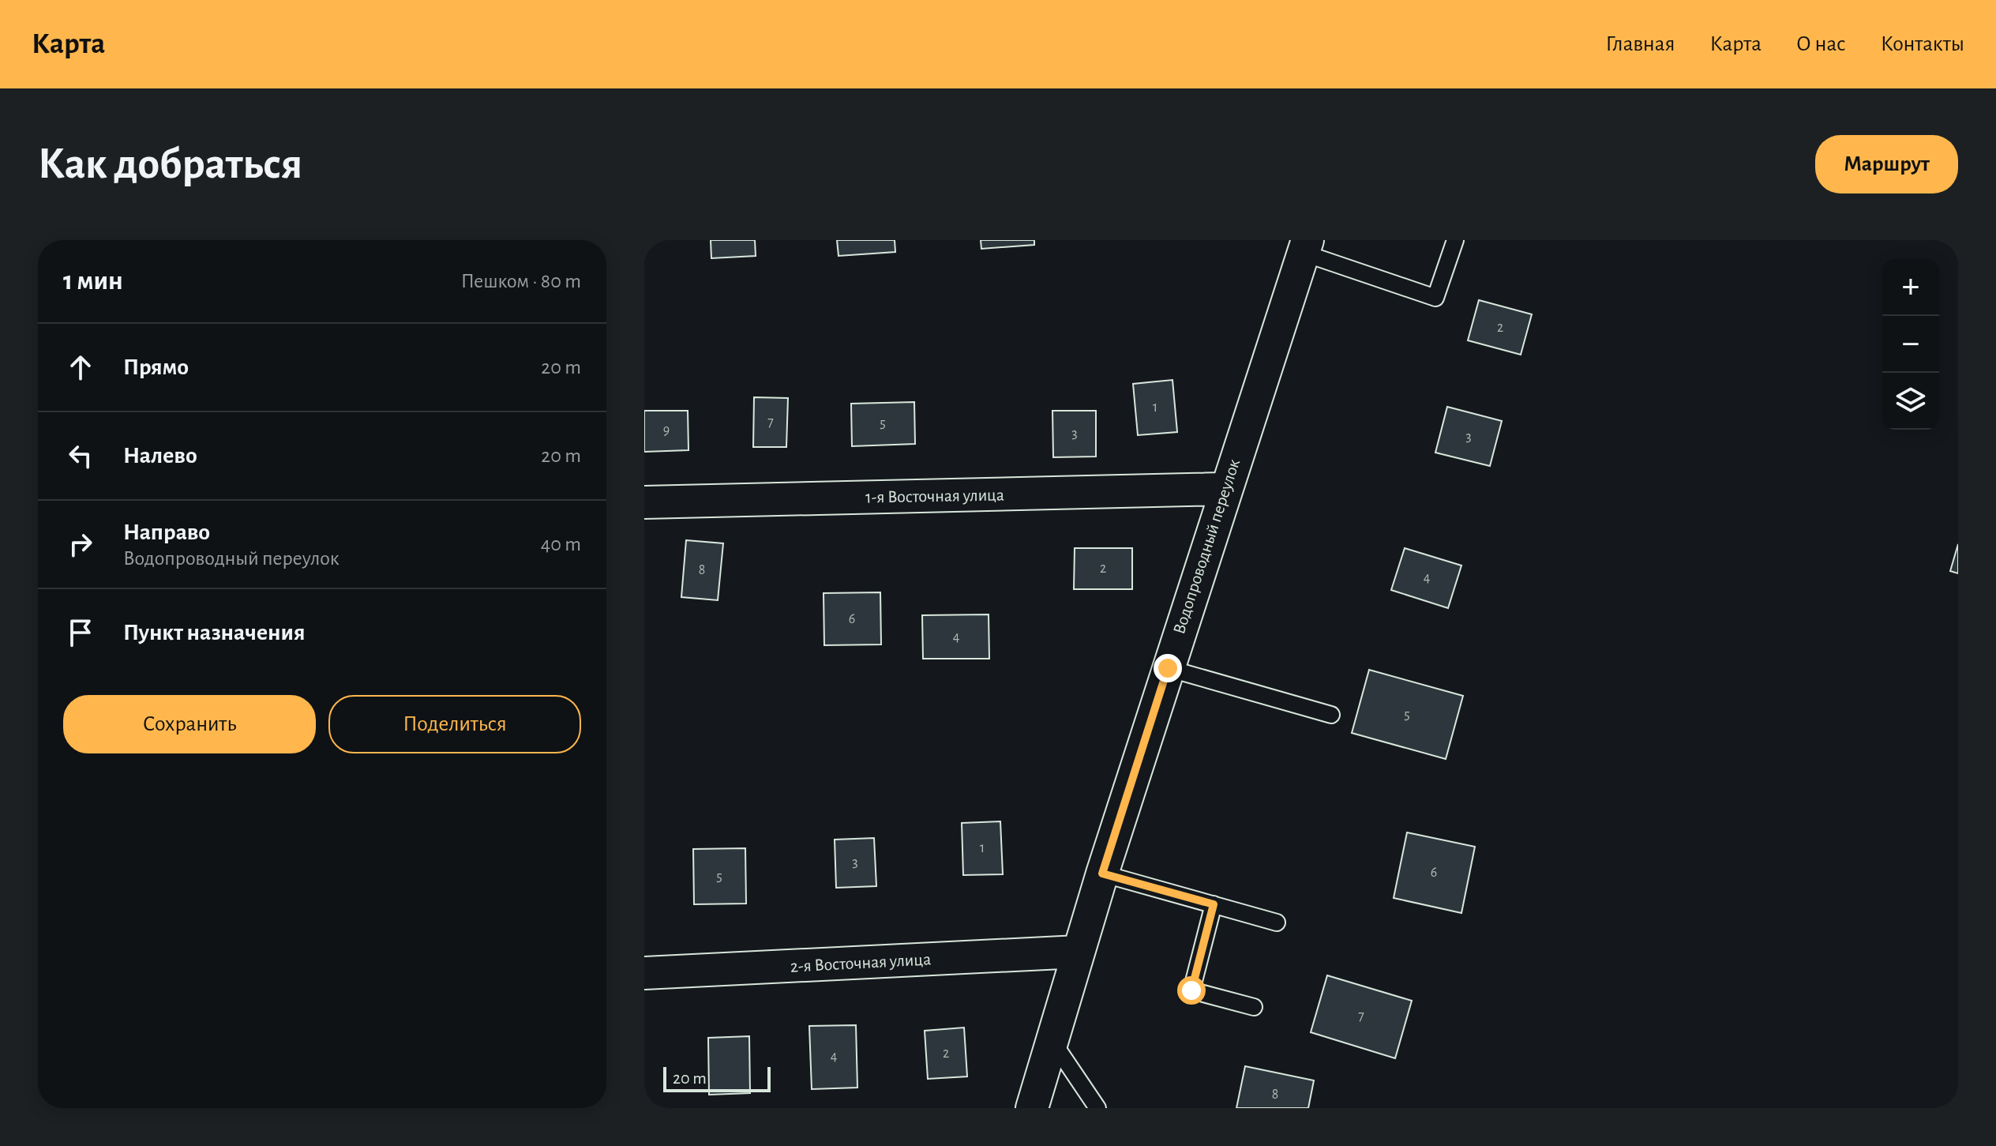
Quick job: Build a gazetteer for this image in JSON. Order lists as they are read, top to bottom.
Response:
{
  "streets": {
    "street": ["1-я Восточная улица", "Водопроводный переулок", "2-я Восточная улица"]
  },
  "crossings": [
    ["1-я Восточная улица", "Водопроводный переулок"],
    ["Водопроводный переулок", "2-я Восточная улица"]
  ],
  "house_numbers": [
    "2",
    "1",
    "7",
    "5",
    "9",
    "3",
    "3",
    "2",
    "8",
    "4",
    "6",
    "4",
    "5",
    "1",
    "3",
    "6",
    "5",
    "7",
    "2",
    "4",
    "8"
  ],
  "scale_bar": "20 m",
  "page": {
    "header": "Карта",
    "nav": [
      "Главная",
      "Карта",
      "О нас",
      "Контакты"
    ],
    "buttons": [
      "Маршрут",
      ["Сохранить", "Поделиться"]
    ],
    "title": "Как добраться",
    "heading": ["1 мин", "Пешком · 80 m"],
    "map_buttons": ["+", "−"],
    "list": [
      ["Прямо", "20 m"],
      ["Налево", "20 m"],
      ["Направо", "Водопроводный переулок", "40 m"],
      "Пункт назначения"
    ],
    "scale": "20 m"
  }
}
